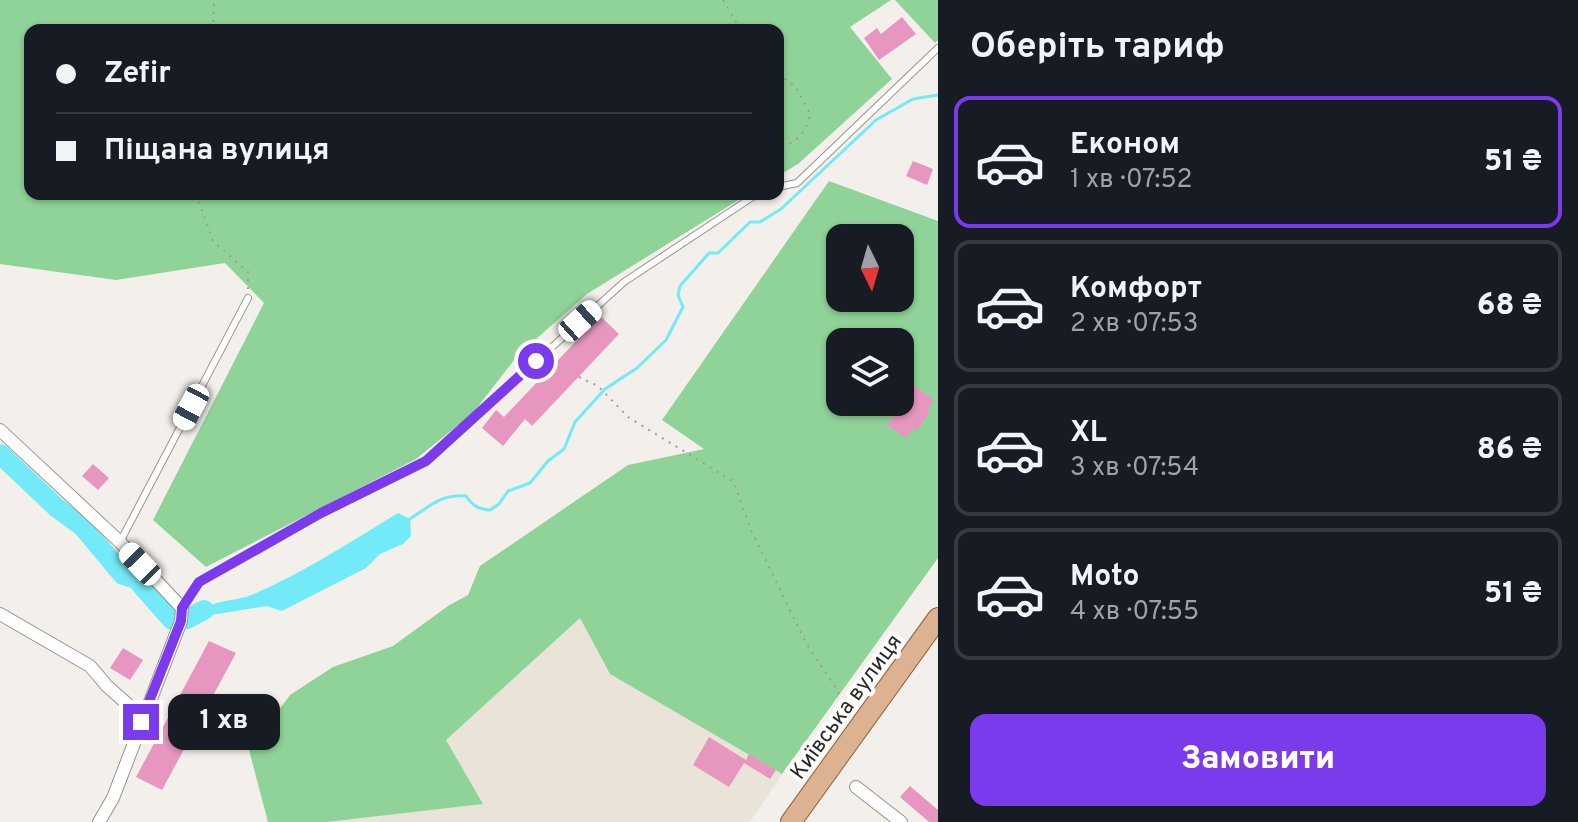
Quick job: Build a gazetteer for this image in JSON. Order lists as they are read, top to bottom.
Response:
{
  "streets": {
    "main road": ["Київська вулиця"]
  },
  "north": "bottom",
  "page": {
    "heading": "Оберіть тариф",
    "banner": ["Zefir", "Піщана вулиця"],
    "list": [
      {
        "name": "Економ",
        "note": "1 хв · 07:52",
        "value": "51 ₴"
      },
      {
        "name": "Комфорт",
        "note": "2 хв · 07:53",
        "value": "68 ₴"
      },
      {
        "name": "XL",
        "note": "3 хв · 07:54",
        "value": "86 ₴"
      },
      {
        "name": "Moto",
        "note": "4 хв · 07:55",
        "value": "51 ₴"
      }
    ],
    "bubble": "1 хв",
    "buttons": "Замовити"
  }
}
